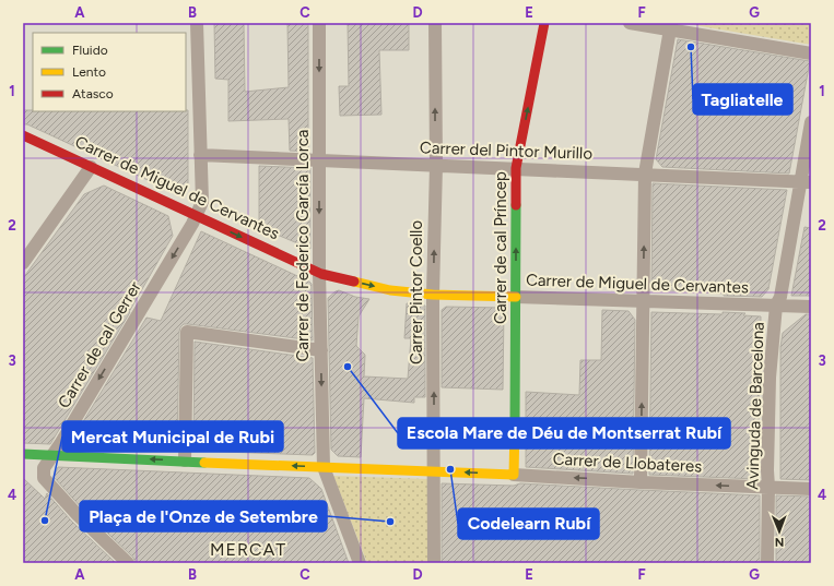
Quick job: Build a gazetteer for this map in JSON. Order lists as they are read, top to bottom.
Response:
{
  "streets": {
    "street": [
      "Carrer del Pintor Murillo",
      "Carrer de Miguel de Cervantes",
      "Carrer de Federico García Lorca",
      "Carrer de cal Príncep",
      "Carrer Pintor Coello",
      "Carrer de cal Gerrer",
      "Avinguda de Barcelona",
      "Carrer de Llobateres"
    ]
  },
  "crossings": [
    ["Carrer del Pintor Murillo", "Carrer de Federico García Lorca"],
    ["Carrer del Pintor Murillo", "Carrer de cal Príncep"],
    ["Carrer del Pintor Murillo", "Carrer Pintor Coello"],
    ["Carrer del Pintor Murillo", "Carrer de cal Gerrer"],
    ["Carrer del Pintor Murillo", "Avinguda de Barcelona"],
    ["Carrer de Miguel de Cervantes", "Carrer de Federico García Lorca"],
    ["Carrer de Miguel de Cervantes", "Carrer de cal Príncep"],
    ["Carrer de Miguel de Cervantes", "Carrer Pintor Coello"],
    ["Carrer de Miguel de Cervantes", "Carrer de cal Gerrer"],
    ["Carrer de Miguel de Cervantes", "Avinguda de Barcelona"],
    ["Carrer de Federico García Lorca", "Carrer de Llobateres"],
    ["Carrer de cal Príncep", "Carrer de Llobateres"],
    ["Carrer Pintor Coello", "Carrer de Llobateres"],
    ["Carrer de cal Gerrer", "Carrer de Llobateres"],
    ["Avinguda de Barcelona", "Carrer de Llobateres"]
  ],
  "one_way": [
    "Carrer de Federico García Lorca",
    "Carrer de cal Príncep",
    "Carrer Pintor Coello",
    "Carrer de cal Gerrer",
    "Carrer de Llobateres"
  ],
  "districts": ["MERCAT"],
  "places": [
    "Tagliatelle",
    "Escola Mare de Déu de Montserrat Rubí",
    "Codelearn Rubí",
    "Mercat Municipal de Rubi",
    "Plaça de l'Onze de Setembre"
  ],
  "legend": ["Fluido", "Lento", "Atasco"],
  "north": "bottom",
  "grid": {
    "columns": [
      "A",
      "B",
      "C",
      "D",
      "E",
      "F",
      "G"
    ],
    "rows": [
      "1",
      "2",
      "3",
      "4"
    ]
  }
}
